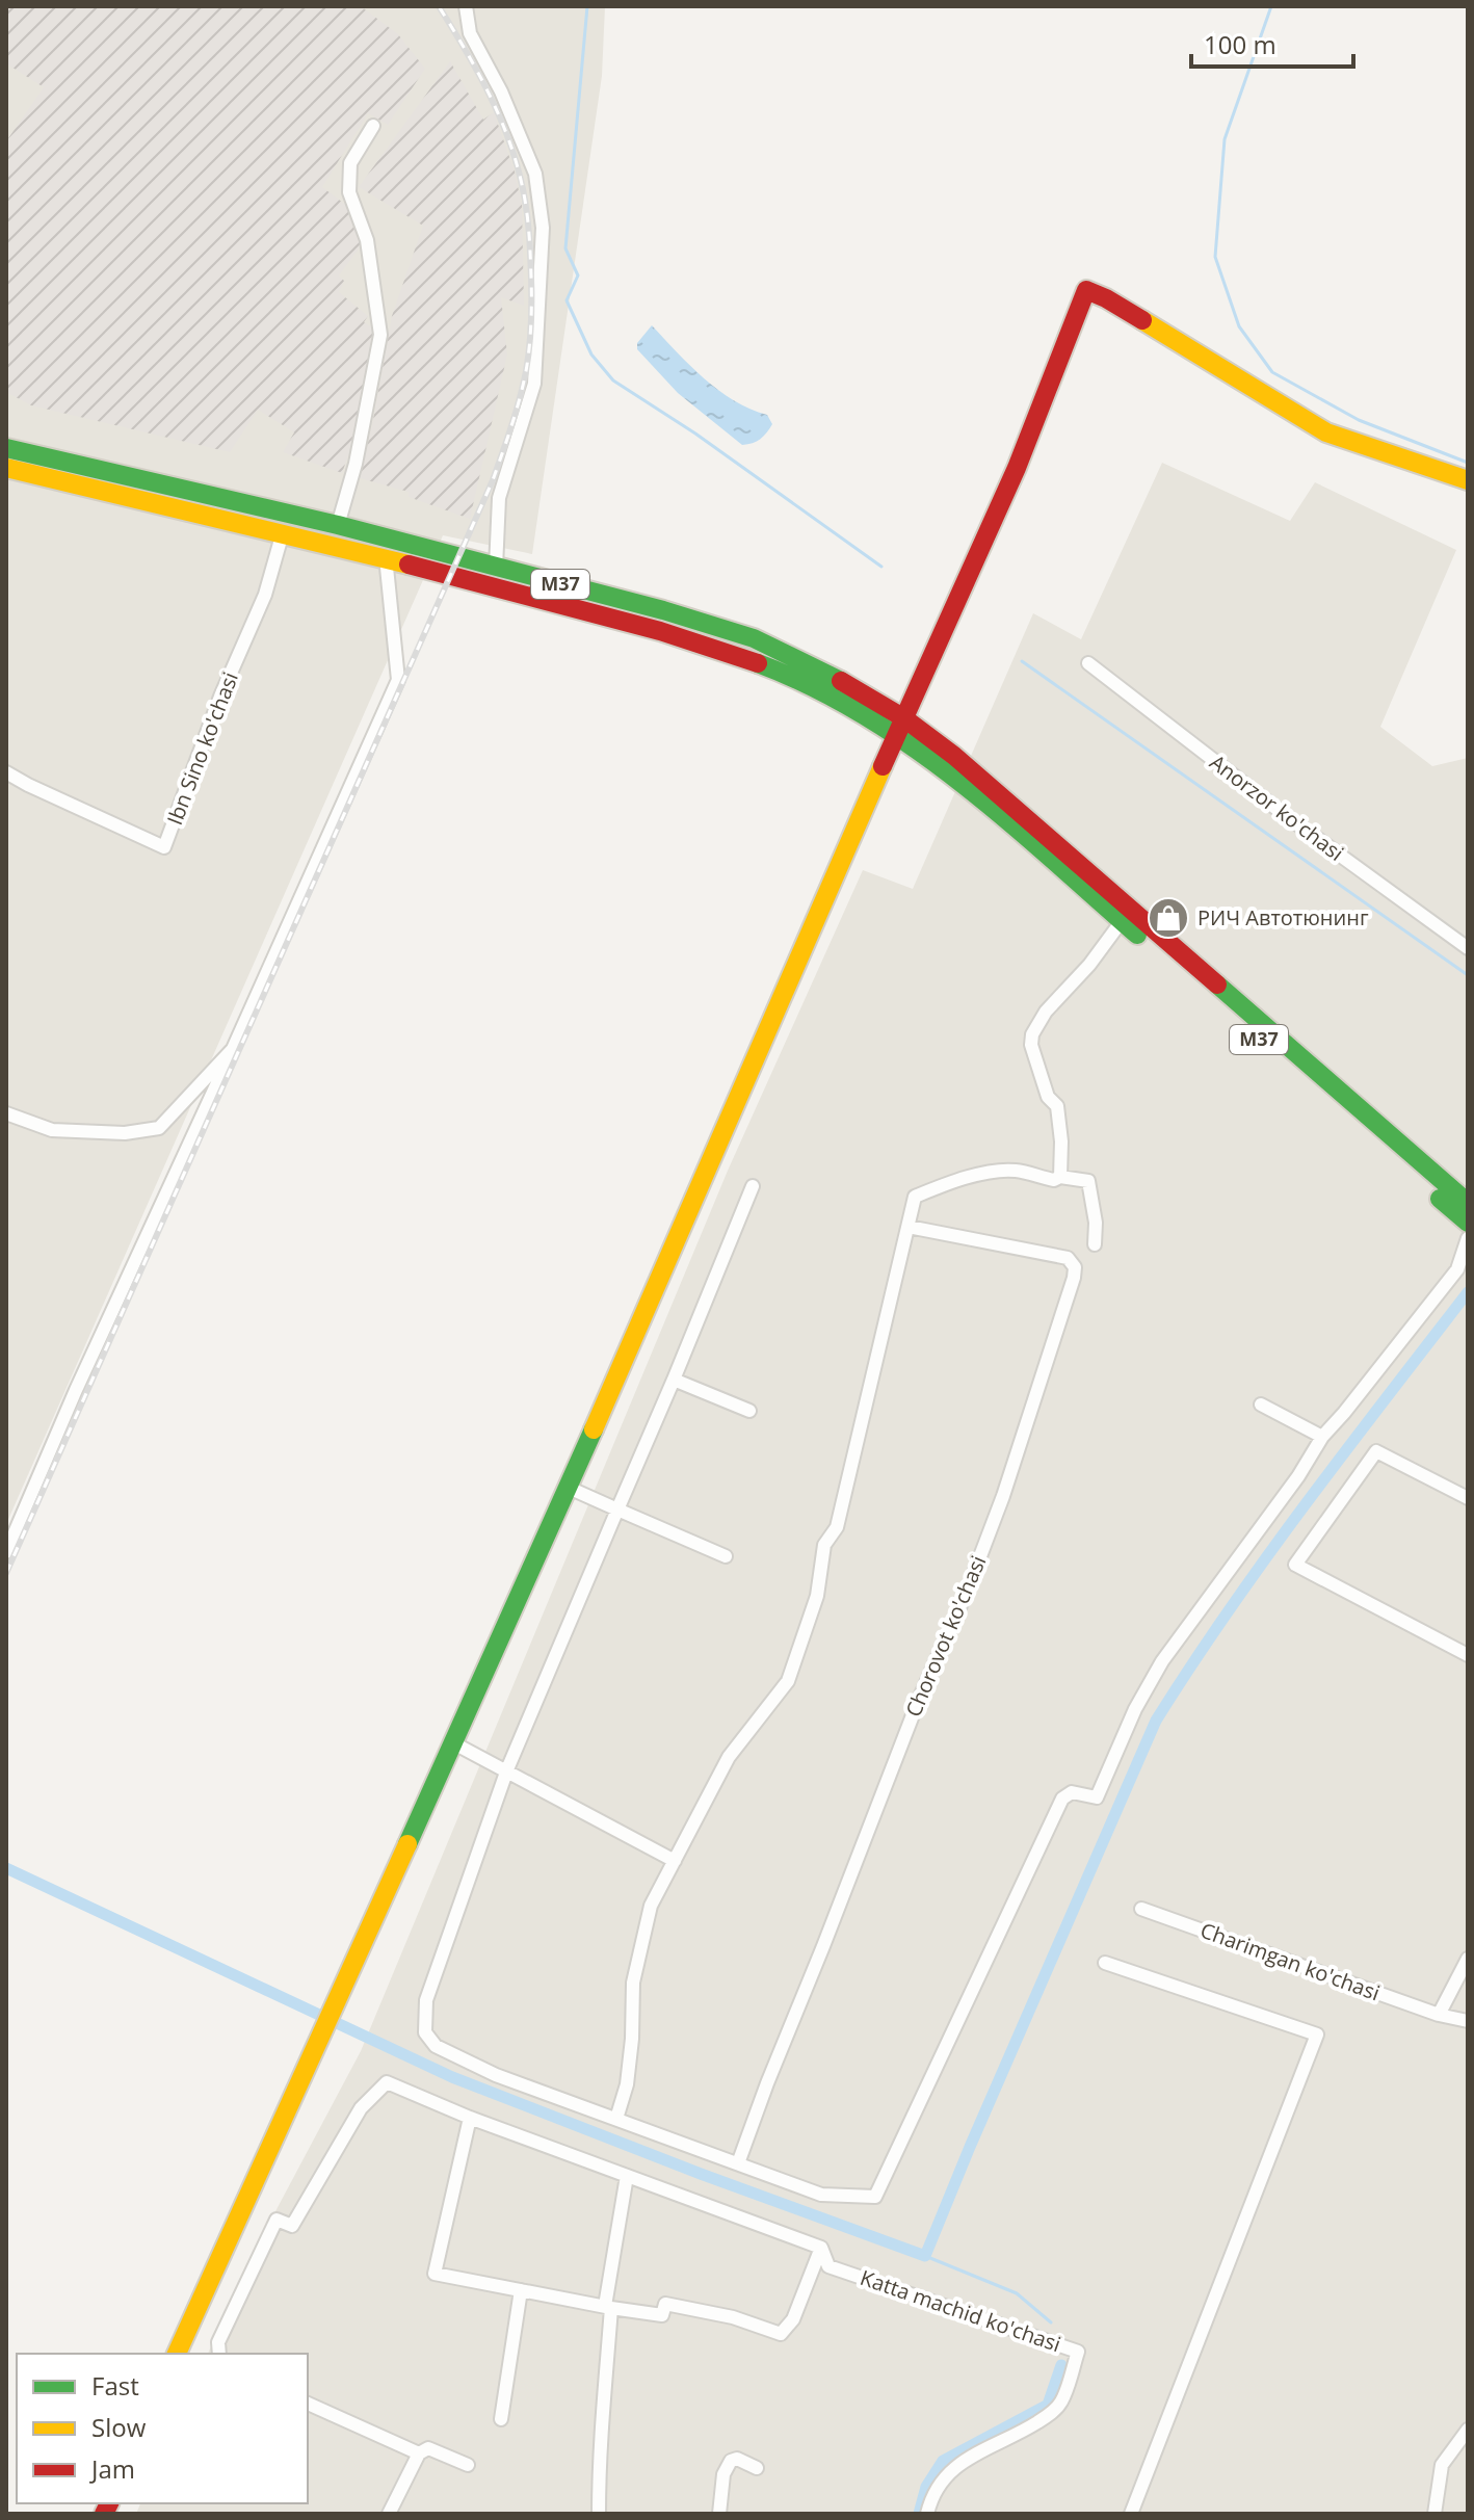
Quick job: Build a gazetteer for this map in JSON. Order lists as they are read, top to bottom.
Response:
{
  "streets": {
    "main road": ["M37"],
    "street": [
      "Ibn Sino ko'chasi",
      "Anorzor ko'chasi",
      "Chorovot ko'chasi",
      "Charimgan ko'chasi",
      "Katta machid ko'chasi"
    ]
  },
  "crossings": [
    ["M37", "Ibn Sino ko'chasi"]
  ],
  "places": {
    "shop": ["РИЧ Автотюнинг"]
  },
  "legend": ["Fast", "Slow", "Jam"],
  "scale_bar": "100 m"
}
